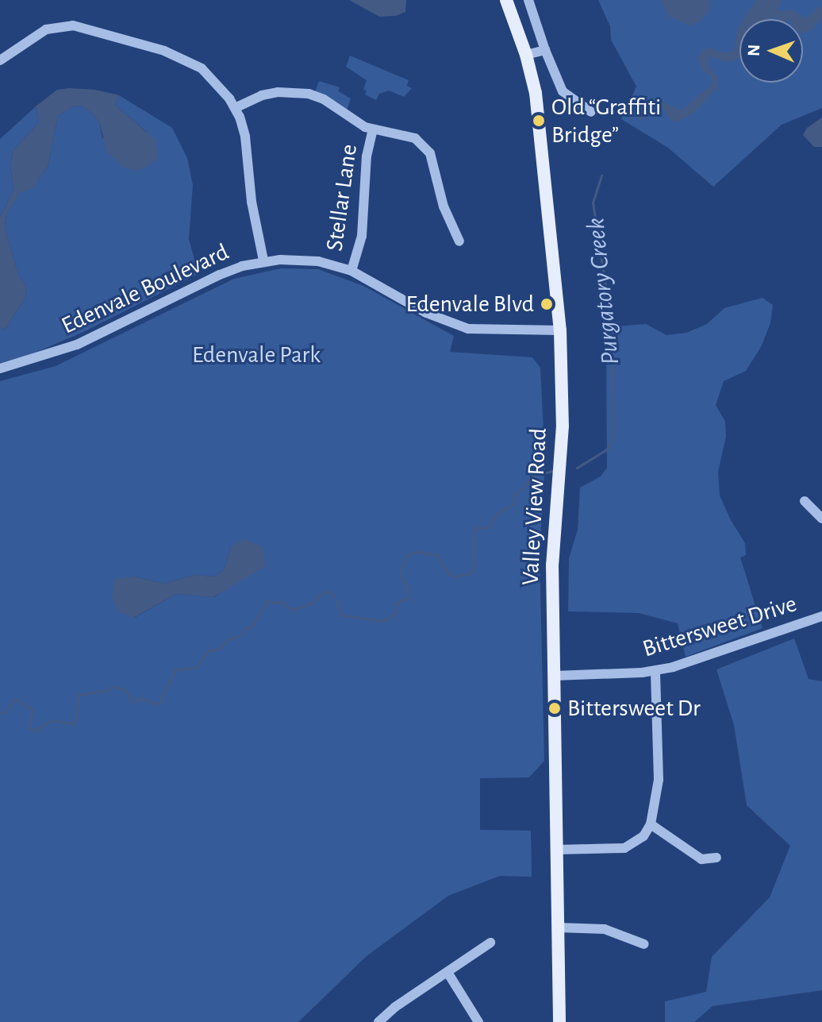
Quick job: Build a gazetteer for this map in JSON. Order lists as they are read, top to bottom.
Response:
{
  "streets": {
    "main road": ["Valley View Road"],
    "street": ["Stellar Lane", "Edenvale Boulevard", "Bittersweet Drive"]
  },
  "crossings": [
    ["Stellar Lane", "Edenvale Boulevard"],
    ["Edenvale Boulevard", "Valley View Road"],
    ["Valley View Road", "Bittersweet Drive"]
  ],
  "water": ["Purgatory Creek"],
  "parks": ["Edenvale Park"],
  "places": ["Old “Graffiti Bridge”", "Edenvale Blvd", "Bittersweet Dr"],
  "north": "left"
}
